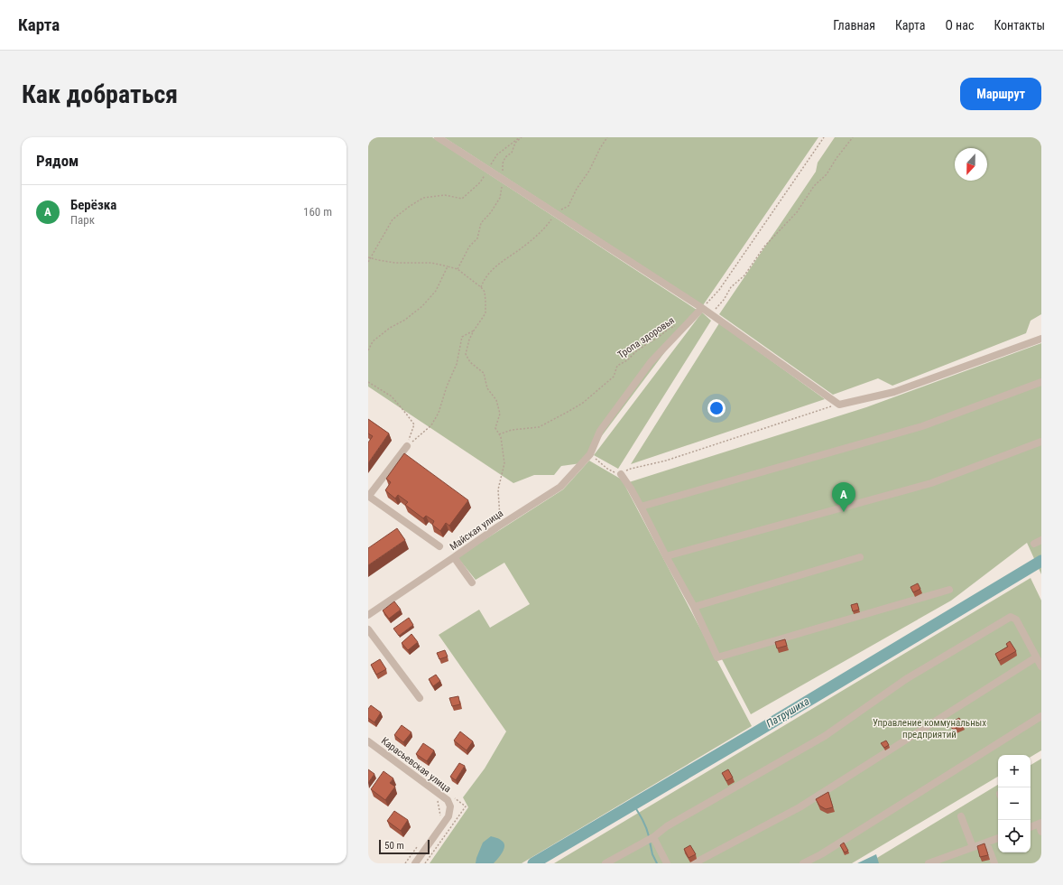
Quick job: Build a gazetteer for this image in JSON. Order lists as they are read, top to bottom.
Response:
{
  "streets": {
    "street": ["Майская улица", "Карасьевская улица"],
    "path": ["Тропа здоровья"]
  },
  "water": ["Патрушиха"],
  "parks": ["Управление коммунальных предприятий"],
  "scale_bar": "50 m",
  "north": "bottom",
  "page": {
    "header": "Карта",
    "nav": [
      "Главная",
      "Карта",
      "О нас",
      "Контакты"
    ],
    "buttons": "Маршрут",
    "title": "Как добраться",
    "heading": "Рядом",
    "list": [
      {
        "mark": "A",
        "name": "Берёзка",
        "note": "Парк",
        "value": "160 m"
      }
    ],
    "pins": "A",
    "map_buttons": ["+", "−"],
    "scale": "50 m"
  }
}
